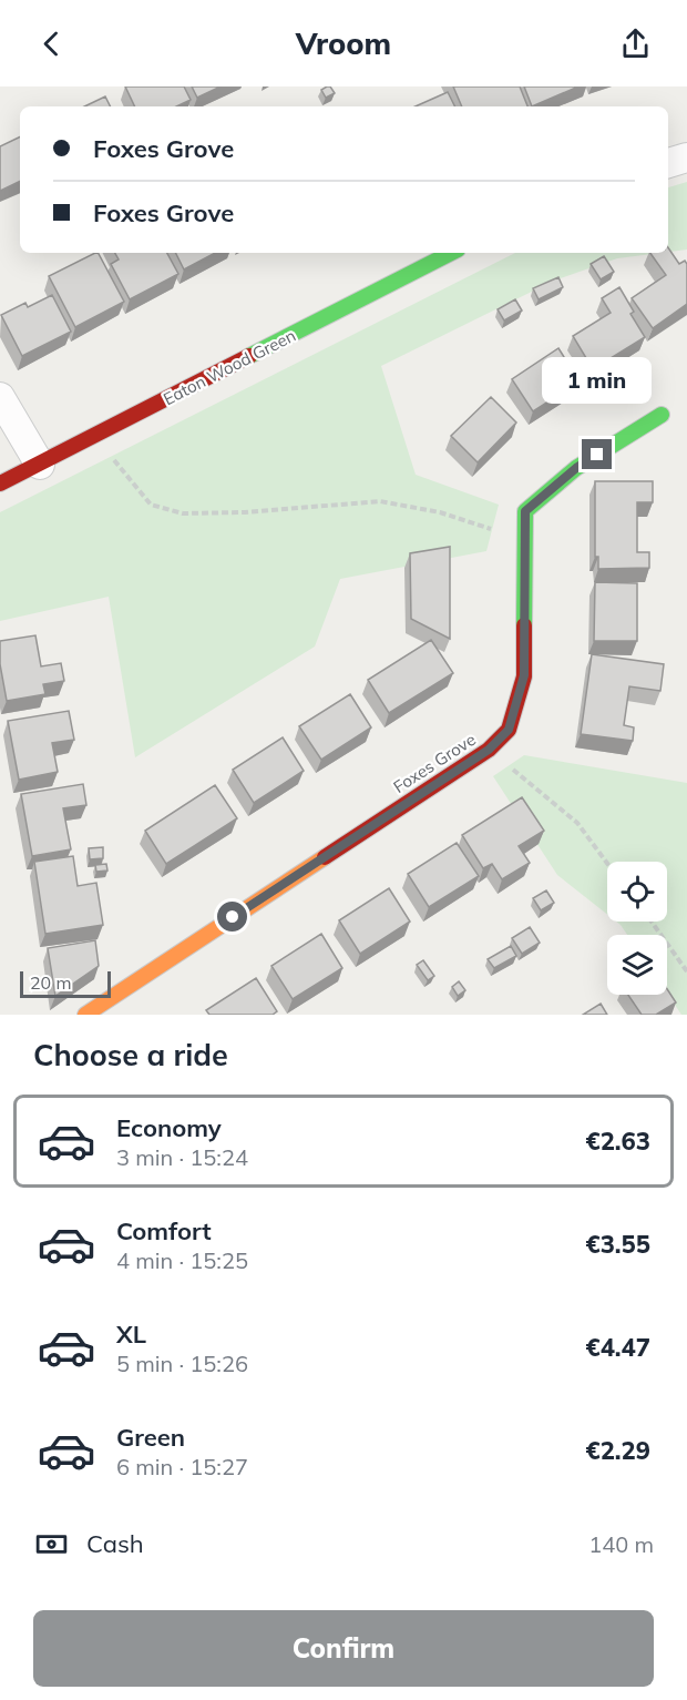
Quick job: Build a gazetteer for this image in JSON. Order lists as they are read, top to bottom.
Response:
{
  "streets": {
    "street": ["Eaton Wood Green", "Foxes Grove"]
  },
  "scale_bar": "20 m",
  "page": {
    "header": "Vroom",
    "banner": ["Foxes Grove", "Foxes Grove"],
    "bubble": "1 min",
    "scale": "20 m",
    "heading": "Choose a ride",
    "list": [
      {
        "name": "Economy",
        "note": "3 min · 15:24",
        "value": "€2.63"
      },
      {
        "name": "Comfort",
        "note": "4 min · 15:25",
        "value": "€3.55"
      },
      {
        "name": "XL",
        "note": "5 min · 15:26",
        "value": "€4.47"
      },
      {
        "name": "Green",
        "note": "6 min · 15:27",
        "value": "€2.29"
      }
    ],
    "pay": ["Cash", "140 m"],
    "buttons": "Confirm"
  }
}
